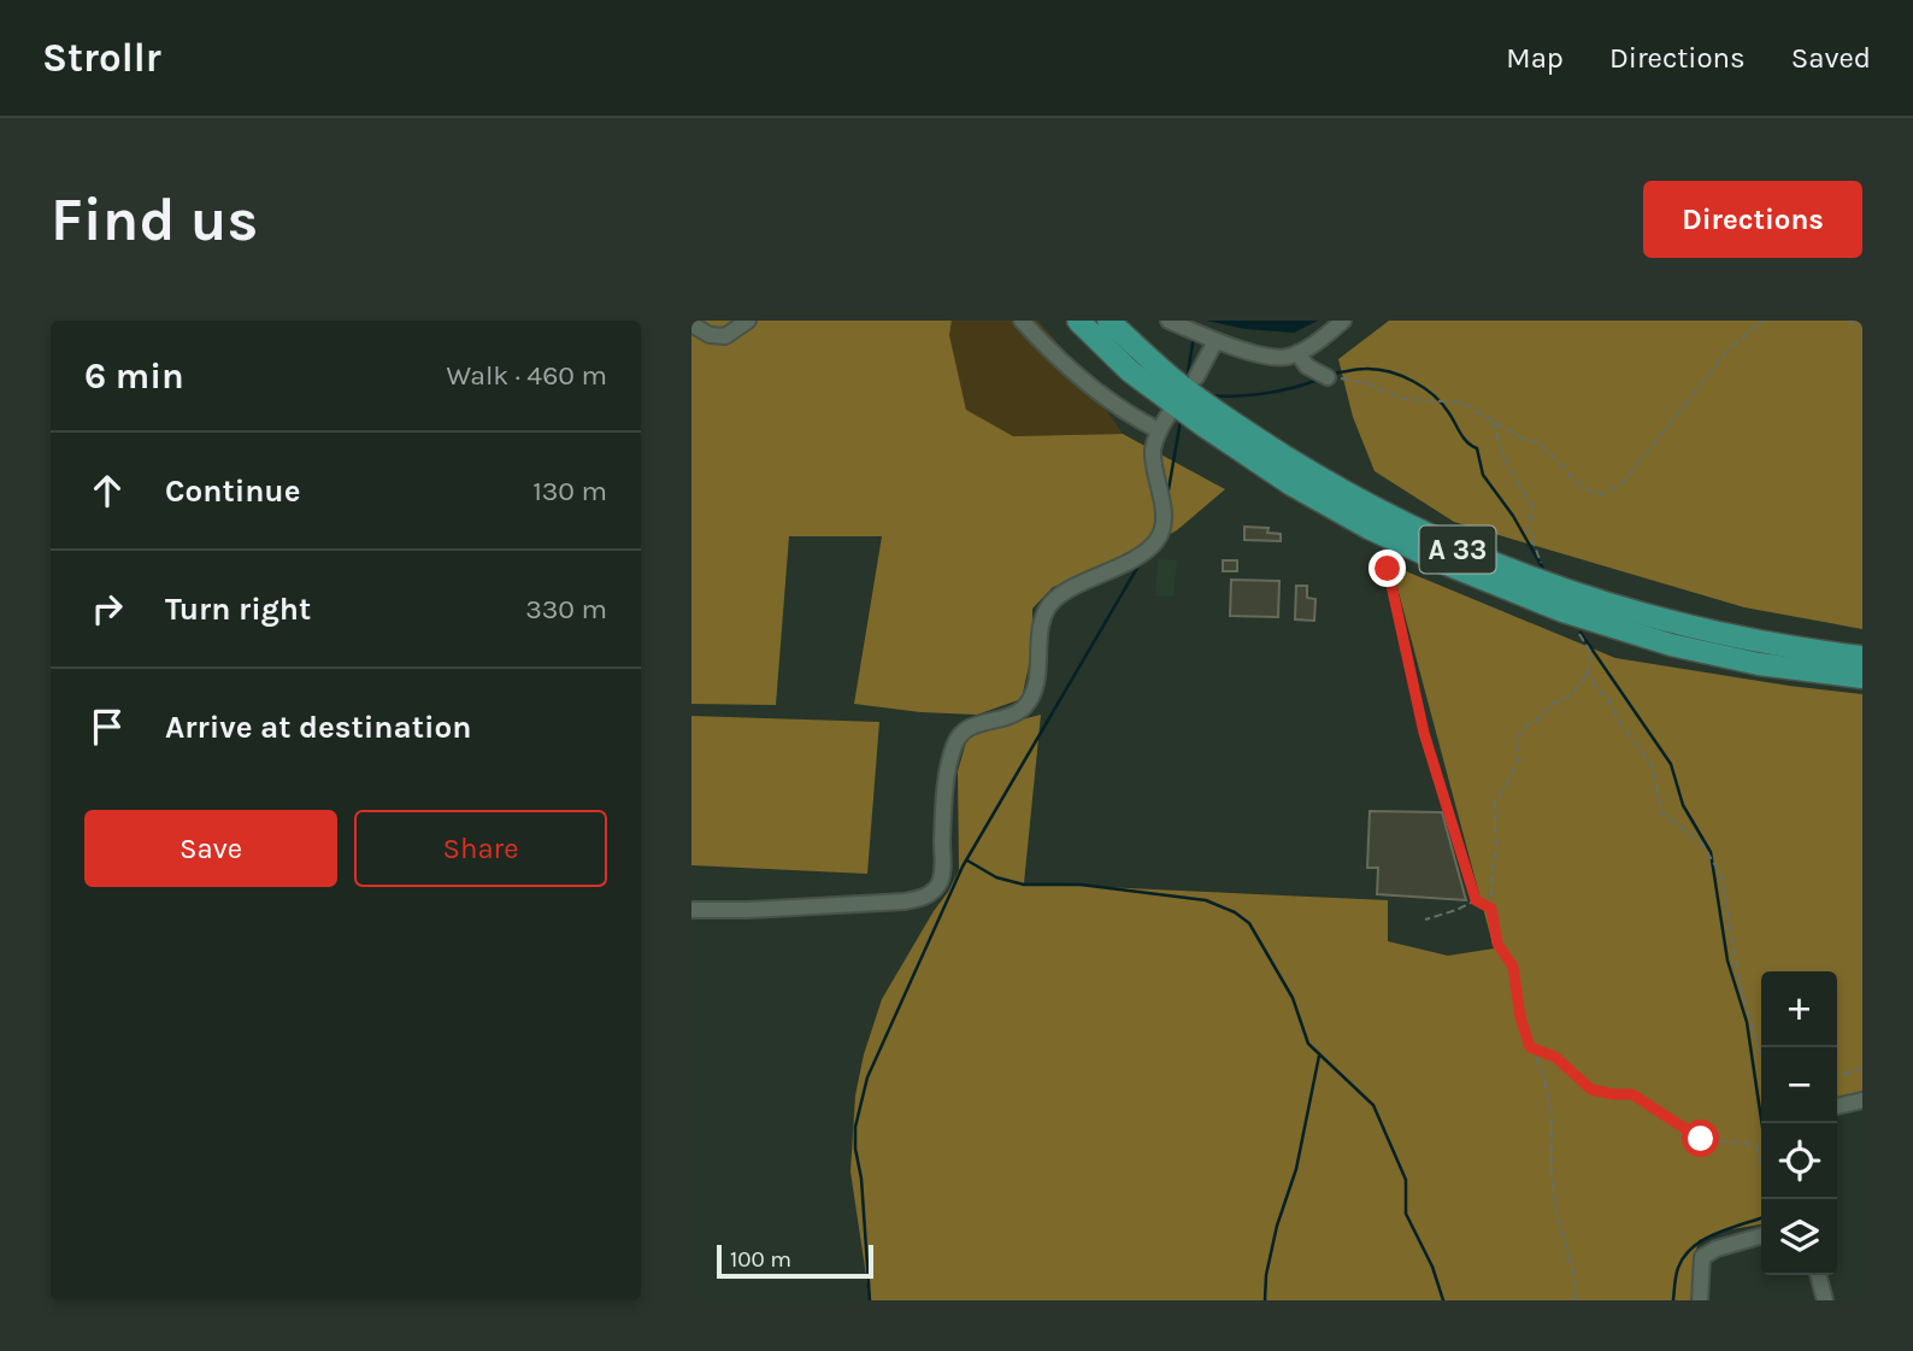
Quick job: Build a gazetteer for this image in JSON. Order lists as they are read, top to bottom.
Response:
{
  "streets": {
    "highway": ["A 33"]
  },
  "scale_bar": "100 m",
  "page": {
    "header": "Strollr",
    "nav": ["Map", "Directions", "Saved"],
    "buttons": [
      "Directions",
      ["Save", "Share"]
    ],
    "title": "Find us",
    "heading": ["6 min", "Walk · 460 m"],
    "list": [
      ["Continue", "130 m"],
      ["Turn right", "330 m"],
      "Arrive at destination"
    ],
    "map_buttons": ["+", "−"],
    "scale": "100 m"
  }
}
